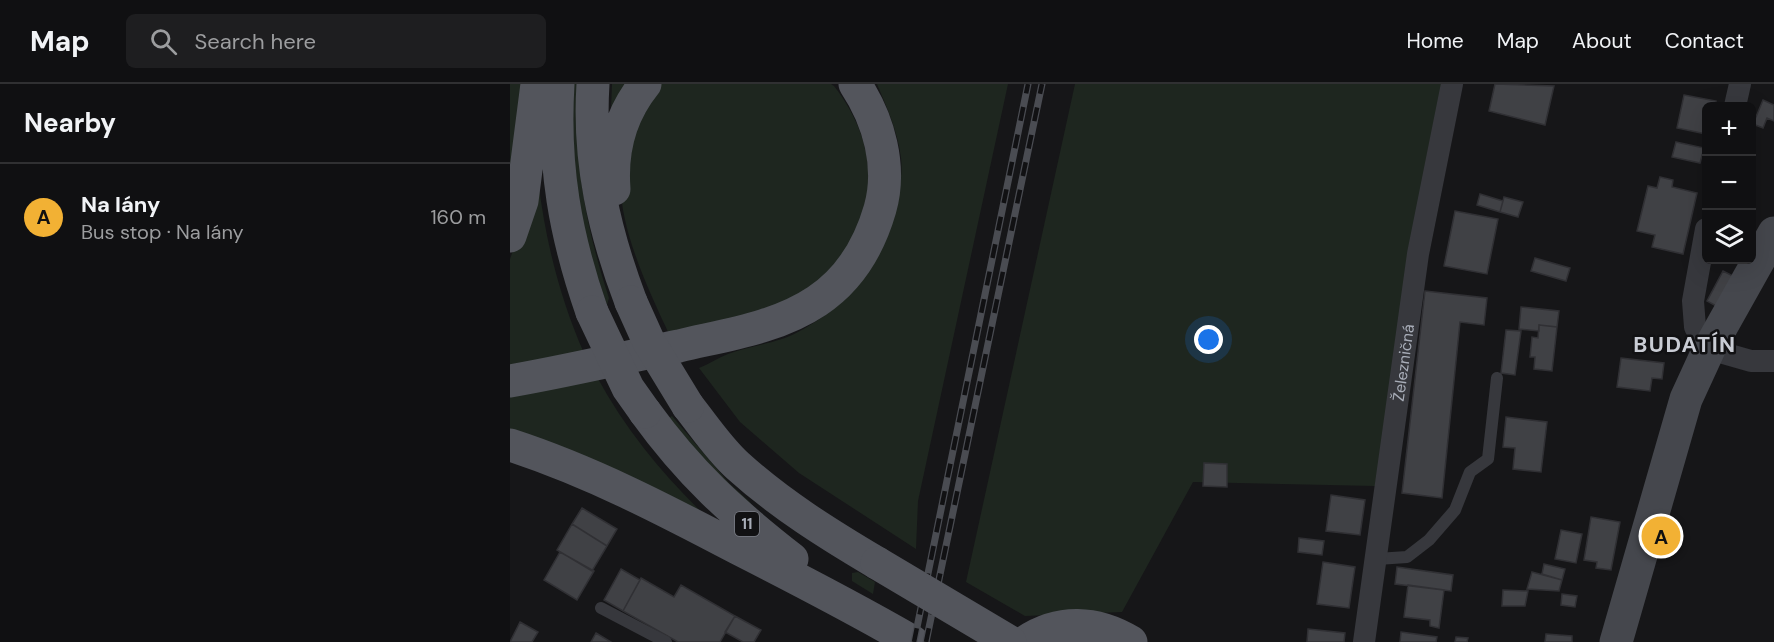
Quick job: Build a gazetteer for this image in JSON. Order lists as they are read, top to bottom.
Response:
{
  "streets": {
    "main road": ["11"],
    "street": ["Železničná"]
  },
  "districts": ["BUDATÍN"],
  "page": {
    "header": "Map",
    "search": "Search here",
    "nav": [
      "Home",
      "Map",
      "About",
      "Contact"
    ],
    "heading": "Nearby",
    "map_buttons": ["+", "−"],
    "list": [
      {
        "mark": "A",
        "name": "Na lány",
        "note": "Bus stop · Na lány",
        "value": "160 m"
      }
    ],
    "pins": "A"
  }
}
